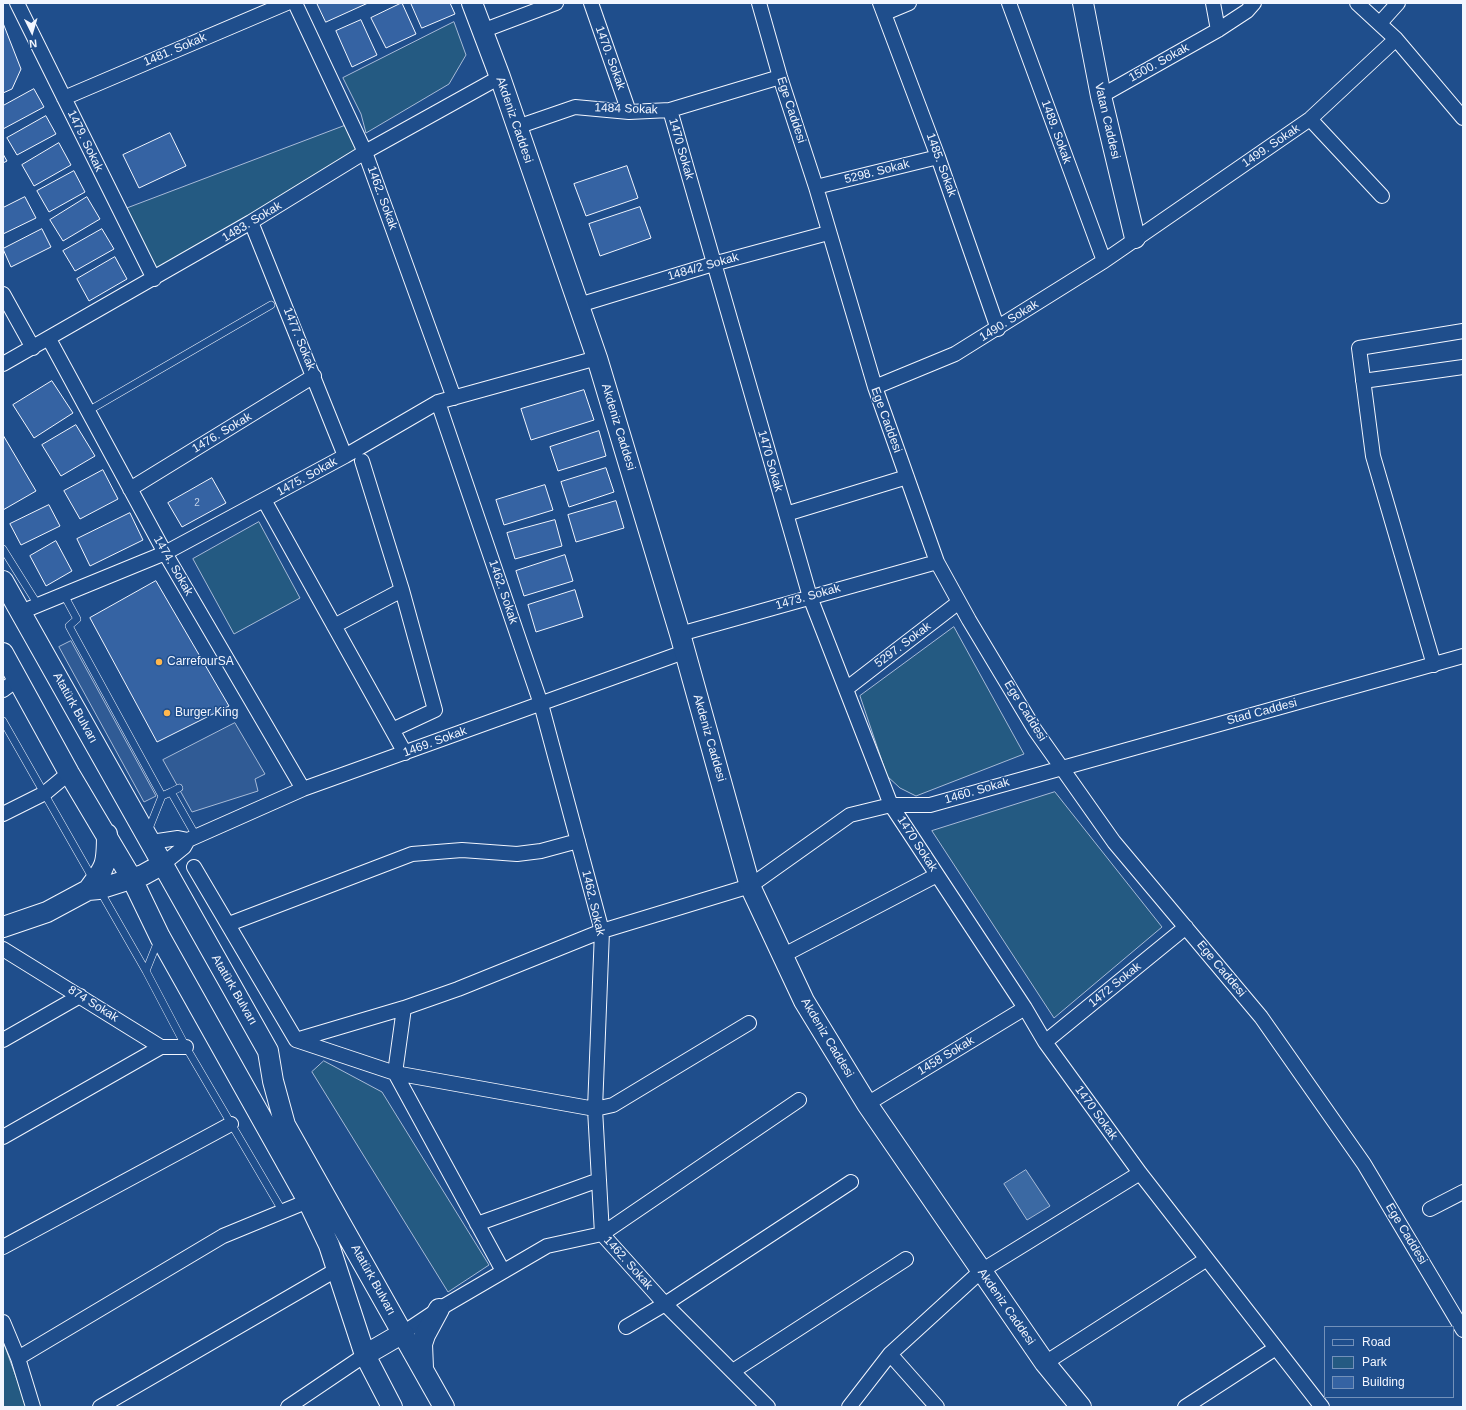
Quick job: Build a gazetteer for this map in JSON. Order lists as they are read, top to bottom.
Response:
{
  "streets": {
    "street": [
      "1481. Sokak",
      "1470. Sokak",
      "1500. Sokak",
      "1484 Sokak",
      "Ege Caddesi",
      "Akdeniz Caddesi",
      "Vatan Caddesi",
      "1489. Sokak",
      "1479. Sokak",
      "1499. Sokak",
      "1470 Sokak",
      "1485. Sokak",
      "5298. Sokak",
      "1462. Sokak",
      "1483. Sokak",
      "1484/2 Sokak",
      "1490. Sokak",
      "1477. Sokak",
      "1476. Sokak",
      "1475. Sokak",
      "1474. Sokak",
      "1473. Sokak",
      "5297. Sokak",
      "Atatürk Bulvarı",
      "Stad Caddesi",
      "1469. Sokak",
      "1460. Sokak",
      "1472 Sokak",
      "874 Sokak",
      "1458 Sokak"
    ]
  },
  "crossings": [
    ["1481. Sokak", "1479. Sokak"],
    ["1470. Sokak", "1484 Sokak"],
    ["1500. Sokak", "Vatan Caddesi"],
    ["1484 Sokak", "Ege Caddesi"],
    ["1484 Sokak", "Akdeniz Caddesi"],
    ["1484 Sokak", "1470 Sokak"],
    ["Ege Caddesi", "5298. Sokak"],
    ["Ege Caddesi", "1484/2 Sokak"],
    ["Ege Caddesi", "1490. Sokak"],
    ["Ege Caddesi", "1473. Sokak"],
    ["Ege Caddesi", "5297. Sokak"],
    ["Ege Caddesi", "Stad Caddesi"],
    ["Ege Caddesi", "1460. Sokak"],
    ["Ege Caddesi", "1472 Sokak"],
    ["Akdeniz Caddesi", "1470 Sokak"],
    ["Akdeniz Caddesi", "1483. Sokak"],
    ["Akdeniz Caddesi", "1484/2 Sokak"],
    ["Akdeniz Caddesi", "1475. Sokak"],
    ["Akdeniz Caddesi", "1473. Sokak"],
    ["Akdeniz Caddesi", "1469. Sokak"],
    ["Akdeniz Caddesi", "1458 Sokak"],
    ["Vatan Caddesi", "1499. Sokak"],
    ["Vatan Caddesi", "1490. Sokak"],
    ["1489. Sokak", "1490. Sokak"],
    ["1479. Sokak", "1483. Sokak"],
    ["1499. Sokak", "1490. Sokak"],
    ["1470 Sokak", "1462. Sokak"],
    ["1470 Sokak", "1484/2 Sokak"],
    ["1470 Sokak", "1473. Sokak"],
    ["1470 Sokak", "5297. Sokak"],
    ["1470 Sokak", "1460. Sokak"],
    ["1470 Sokak", "1472 Sokak"],
    ["1470 Sokak", "1458 Sokak"],
    ["1485. Sokak", "5298. Sokak"],
    ["1485. Sokak", "1490. Sokak"],
    ["1462. Sokak", "1483. Sokak"],
    ["1462. Sokak", "1475. Sokak"],
    ["1462. Sokak", "1469. Sokak"],
    ["1483. Sokak", "1477. Sokak"],
    ["1483. Sokak", "1474. Sokak"],
    ["1477. Sokak", "1476. Sokak"],
    ["1477. Sokak", "1475. Sokak"],
    ["1476. Sokak", "1474. Sokak"],
    ["1475. Sokak", "1474. Sokak"],
    ["1475. Sokak", "Atatürk Bulvarı"],
    ["1474. Sokak", "1469. Sokak"],
    ["1473. Sokak", "1469. Sokak"],
    ["Atatürk Bulvarı", "1469. Sokak"],
    ["Stad Caddesi", "1460. Sokak"]
  ],
  "places": ["CarrefourSA", "Burger King"],
  "house_numbers": ["2"],
  "legend": ["Road", "Park", "Building"],
  "north": "bottom"
}
